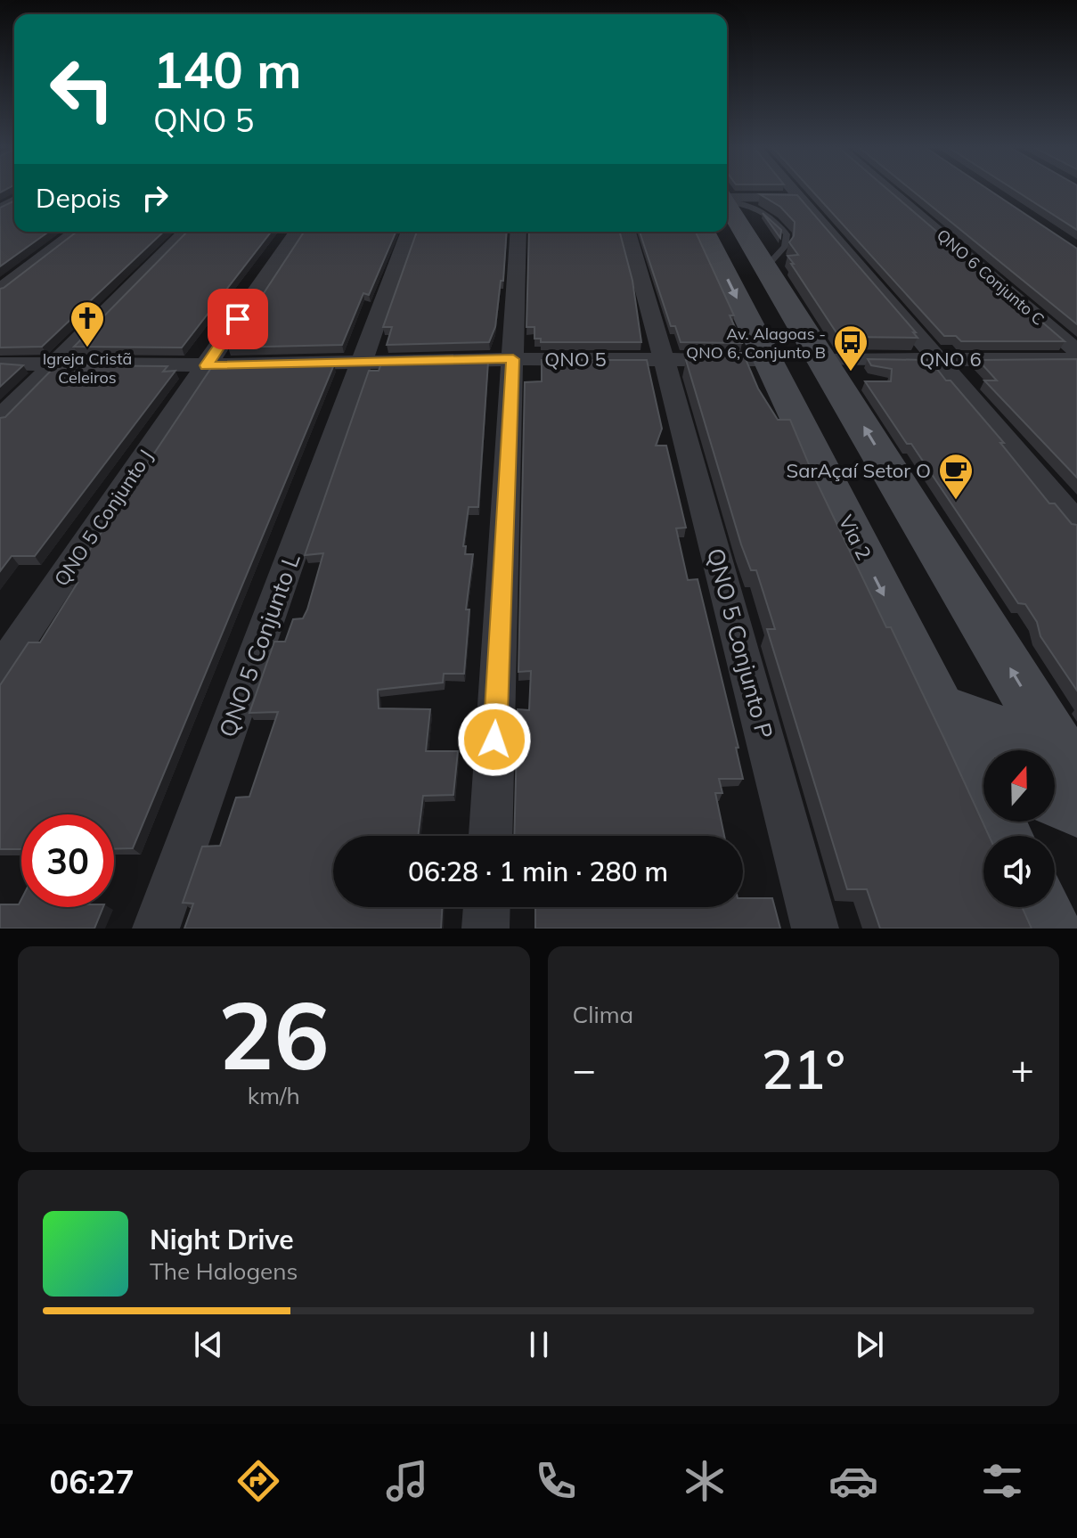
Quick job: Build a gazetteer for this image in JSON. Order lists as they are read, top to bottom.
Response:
{
  "streets": {
    "main road": ["Via 2"],
    "street": [
      "QNO 6 Conjunto C",
      "QNO 5",
      "QNO 6",
      "QNO 5 Conjunto J",
      "QNO 5 Conjunto P",
      "QNO 5 Conjunto L"
    ]
  },
  "crossings": [
    ["QNO 5", "QNO 5 Conjunto J"],
    ["QNO 5", "Via 2"],
    ["QNO 5", "QNO 5 Conjunto P"],
    ["QNO 5", "QNO 5 Conjunto L"]
  ],
  "places": {
    "church": ["Igreja Cristã Celeiros"],
    "bus stop": ["Av. Alagoas - QNO 6, Conjunto B"],
    "cafe": ["SarAçaí Setor O"]
  },
  "north": "top",
  "page": {
    "turn": ["140 m", "QNO 5"],
    "then": "Depois",
    "limit": "30",
    "trip": "06:28 · 1 min · 280 m",
    "tile": [
      ["26", "km/h"],
      "Clima"
    ],
    "heat": ["−", "21°", "+"],
    "song": ["Night Drive", "The Halogens"],
    "tabs": "06:27"
  }
}
